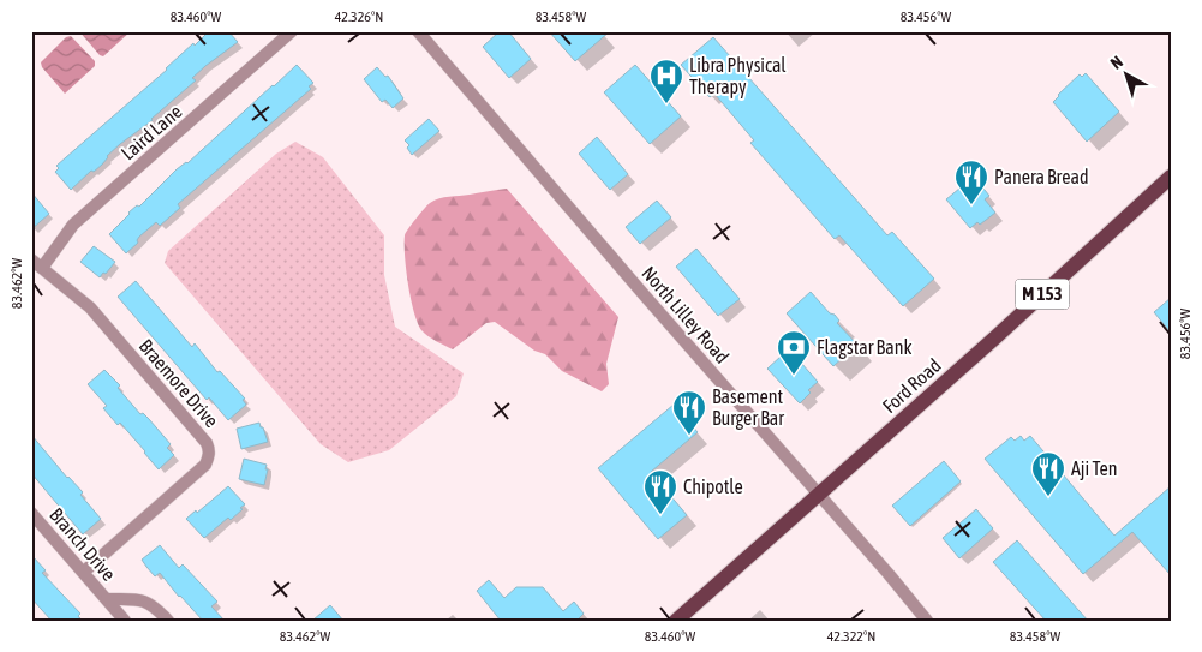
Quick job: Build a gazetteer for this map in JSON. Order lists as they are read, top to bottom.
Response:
{
  "streets": {
    "main road": ["M 153", "Ford Road"],
    "street": [
      "Laird Lane",
      "North Lilley Road",
      "Braemore Drive",
      "Branch Drive"
    ]
  },
  "crossings": [
    ["Laird Lane", "Braemore Drive"],
    ["North Lilley Road", "Ford Road"],
    ["Braemore Drive", "Branch Drive"]
  ],
  "places": {
    "hospital": ["Libra Physical Therapy"],
    "restaurant": [
      "Panera Bread",
      "Basement Burger Bar",
      "Aji Ten",
      "Chipotle"
    ],
    "bank": ["Flagstar Bank"]
  },
  "north": "top left",
  "coordinates": [
    "83.460°W",
    "42.326°N",
    "83.458°W",
    "83.456°W",
    "83.462°W",
    "42.322°N"
  ]
}
